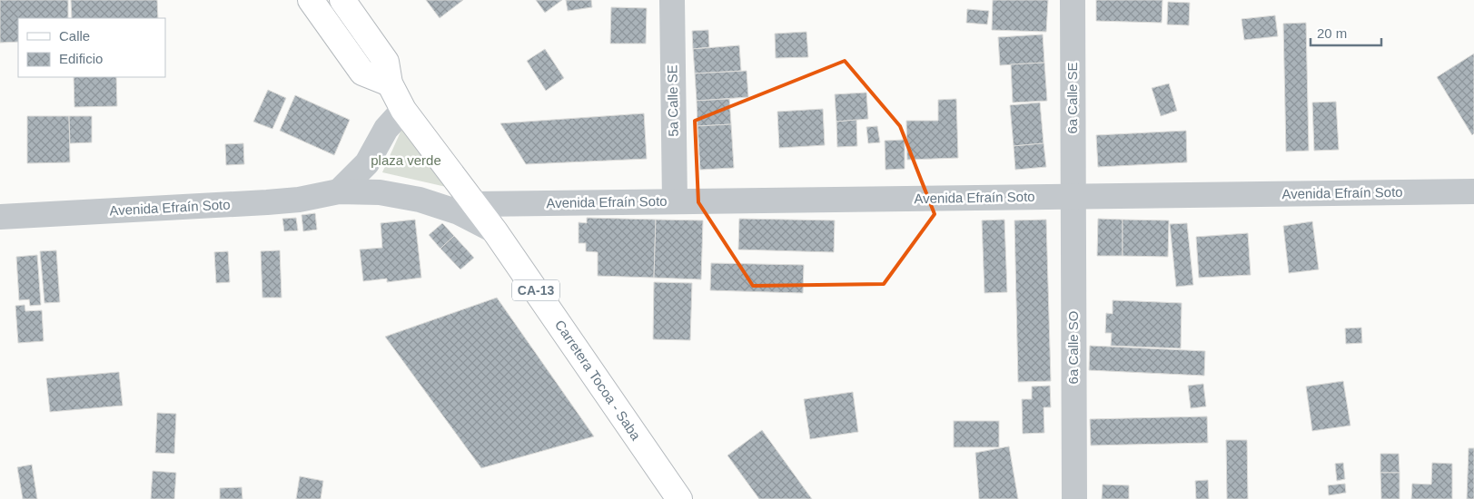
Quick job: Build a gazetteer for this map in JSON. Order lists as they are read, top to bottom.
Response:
{
  "streets": {
    "main road": ["CA-13", "Carretera Tocoa - Saba"],
    "street": [
      "6a Calle SE",
      "5a Calle SE",
      "Avenida Efraín Soto",
      "6a Calle SO"
    ]
  },
  "crossings": [
    ["6a Calle SE", "Avenida Efraín Soto"],
    ["6a Calle SE", "6a Calle SO"],
    ["5a Calle SE", "Avenida Efraín Soto"],
    ["Avenida Efraín Soto", "6a Calle SO"],
    ["Avenida Efraín Soto", "Carretera Tocoa - Saba"]
  ],
  "parks": ["plaza verde"],
  "legend": ["Calle", "Edificio"],
  "scale_bar": "20 m"
}
